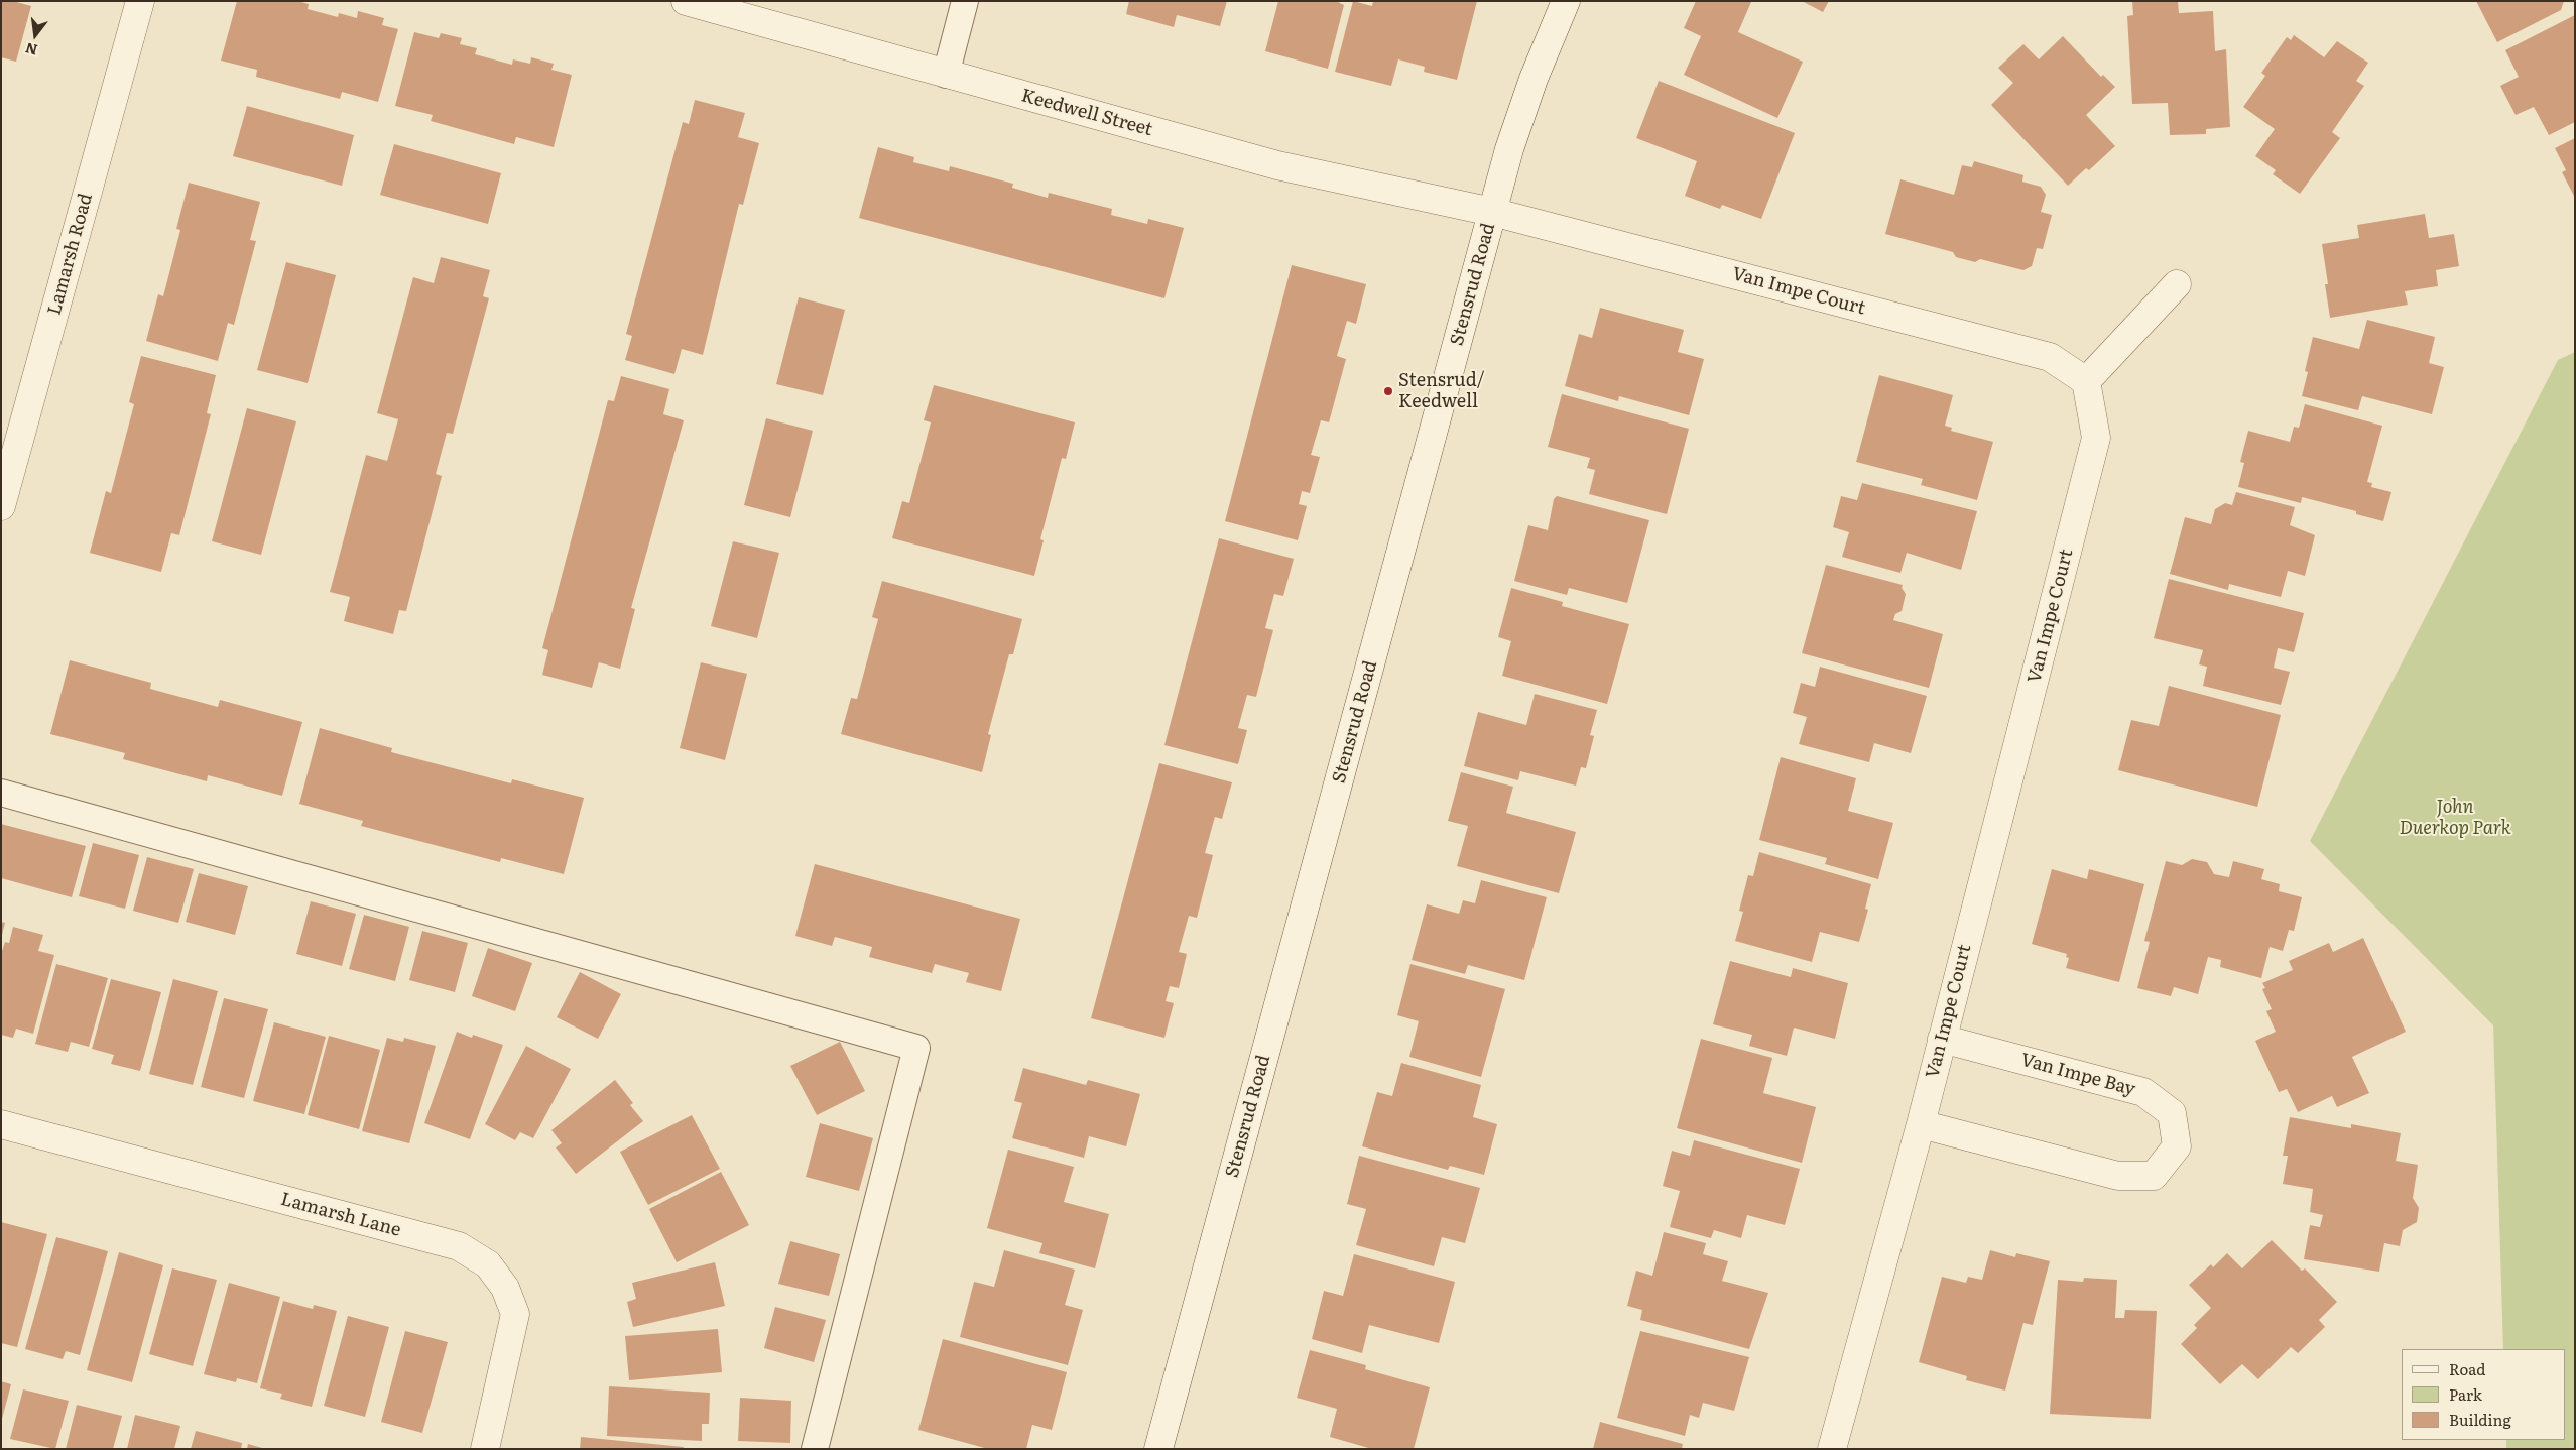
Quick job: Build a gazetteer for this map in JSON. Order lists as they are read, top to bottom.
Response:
{
  "streets": {
    "street": [
      "Keedwell Street",
      "Lamarsh Road",
      "Stensrud Road",
      "Van Impe Court",
      "Van Impe Bay",
      "Lamarsh Lane"
    ]
  },
  "crossings": [
    ["Keedwell Street", "Stensrud Road"],
    ["Keedwell Street", "Van Impe Court"],
    ["Stensrud Road", "Van Impe Court"],
    ["Van Impe Court", "Van Impe Bay"]
  ],
  "parks": ["John Duerkop Park"],
  "places": ["Stensrud/ Keedwell"],
  "legend": ["Road", "Park", "Building"],
  "north": "bottom"
}
